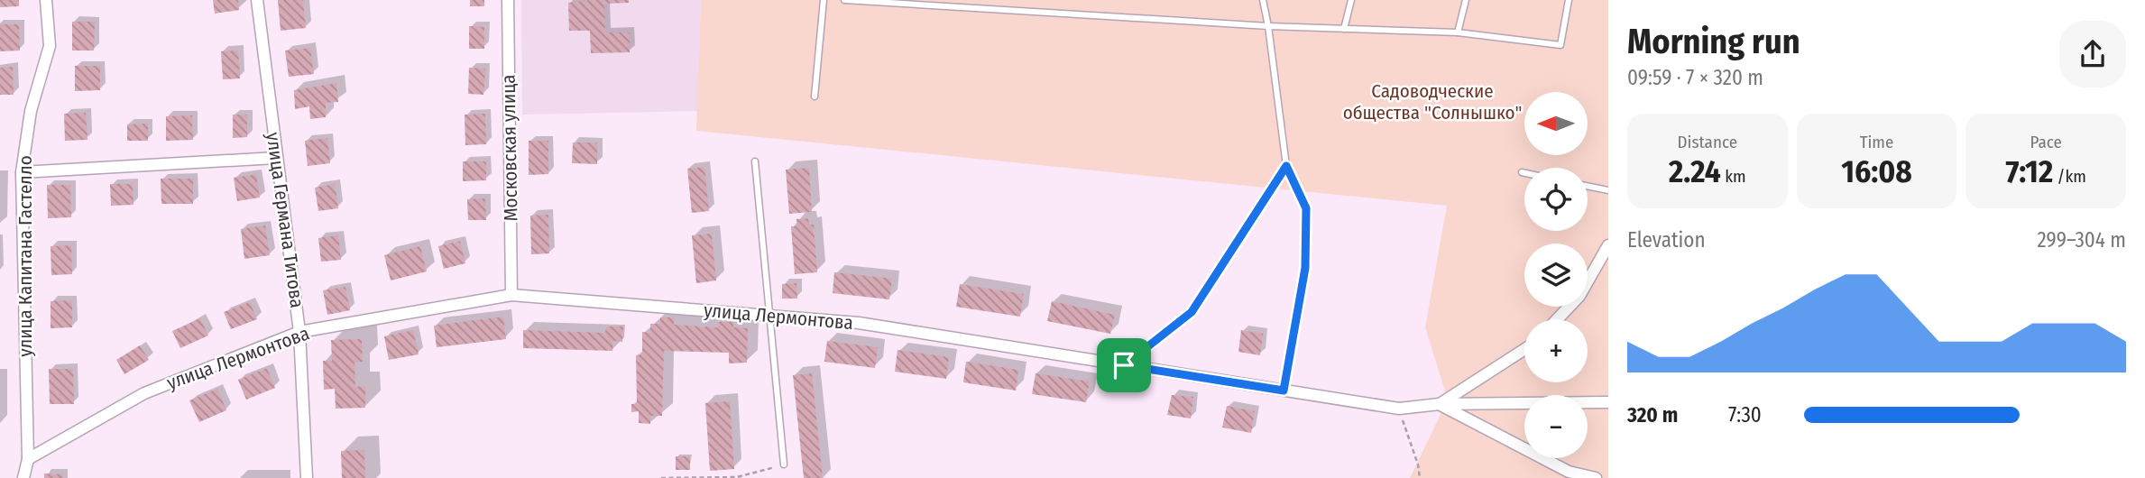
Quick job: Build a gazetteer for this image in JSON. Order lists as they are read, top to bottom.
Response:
{
  "streets": {
    "street": [
      "Московская улица",
      "улица Германа Титова",
      "улица Капитана Гастелло",
      "улица Лермонтова"
    ]
  },
  "crossings": [
    ["Московская улица", "улица Лермонтова"],
    ["улица Германа Титова", "улица Лермонтова"],
    ["улица Капитана Гастелло", "улица Лермонтова"]
  ],
  "parks": ["Садоводческие общества \"Солнышко\""],
  "north": "left",
  "page": {
    "heading": ["Morning run", "09:59 · 7 × 320 m"],
    "map_buttons": ["+", "−"],
    "stats": [
      ["Distance", "2.24 km"],
      ["Time", "16:08"],
      ["Pace", "7:12 /km"]
    ],
    "chart": ["Elevation", "299–304 m"],
    "list": [
      {
        "name": "320 m",
        "note": "7:30"
      }
    ]
  }
}
